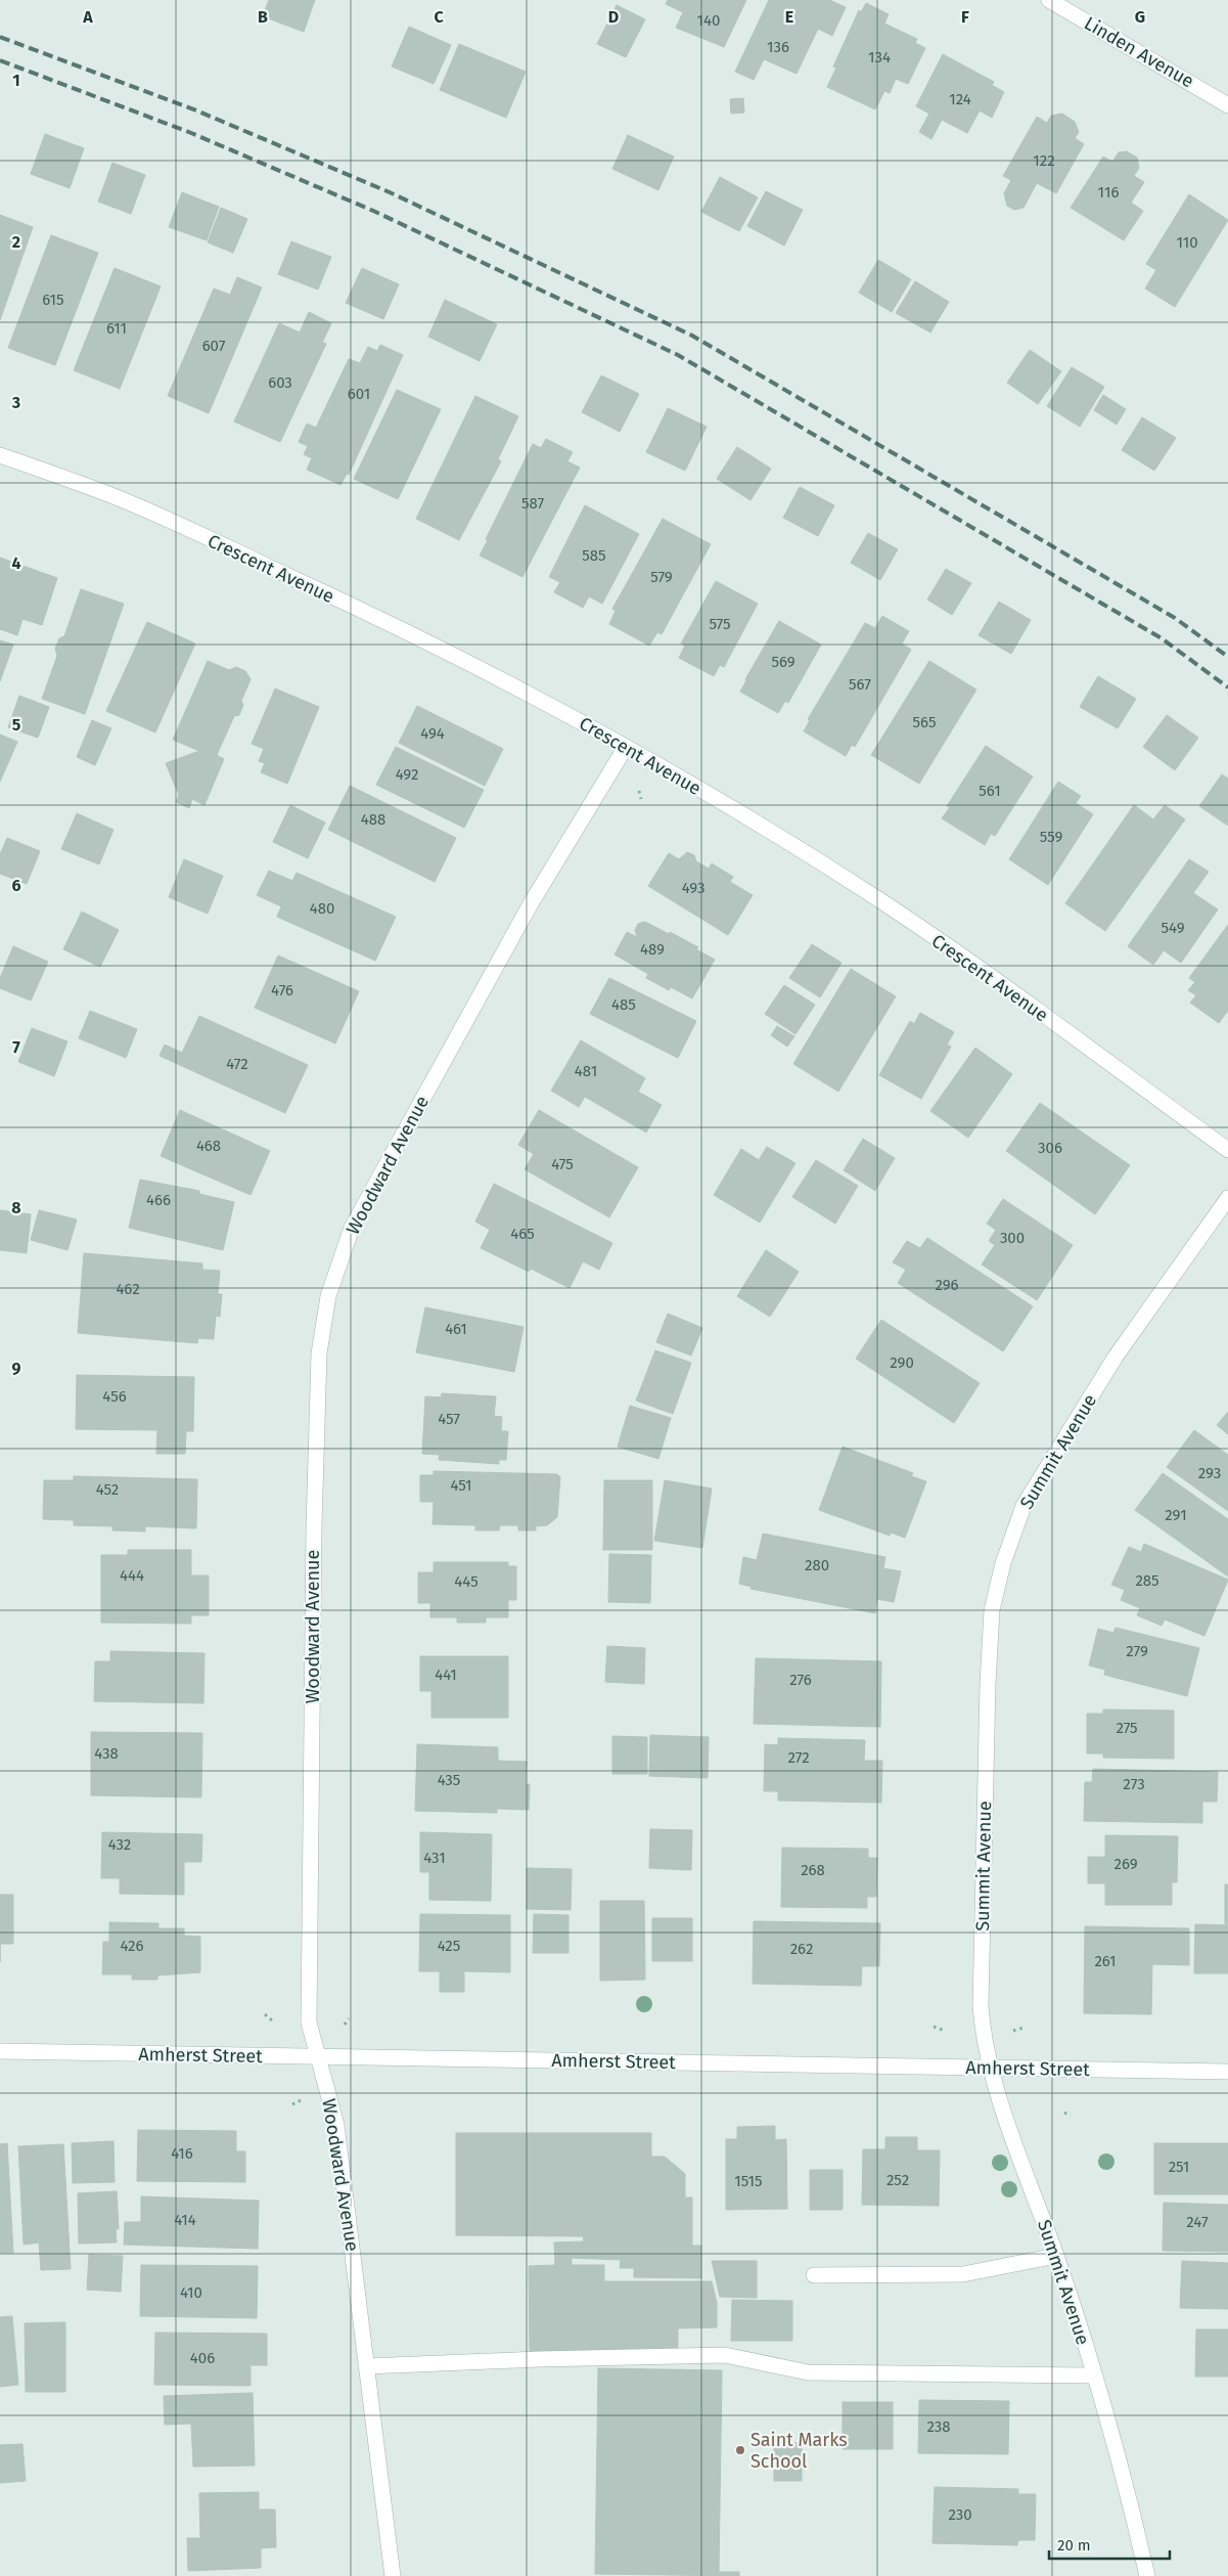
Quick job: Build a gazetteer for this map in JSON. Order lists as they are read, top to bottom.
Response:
{
  "streets": {
    "street": [
      "Linden Avenue",
      "Crescent Avenue",
      "Woodward Avenue",
      "Summit Avenue",
      "Amherst Street"
    ]
  },
  "crossings": [
    ["Crescent Avenue", "Woodward Avenue"],
    ["Woodward Avenue", "Amherst Street"],
    ["Summit Avenue", "Amherst Street"]
  ],
  "places": ["Saint Marks School"],
  "house_numbers": [
    "140",
    "136",
    "134",
    "124",
    "122",
    "116",
    "110",
    "615",
    "611",
    "607",
    "603",
    "601",
    "587",
    "585",
    "579",
    "575",
    "569",
    "567",
    "565",
    "494",
    "492",
    "561",
    "488",
    "559",
    "493",
    "480",
    "549",
    "489",
    "476",
    "485",
    "472",
    "481",
    "468",
    "306",
    "475",
    "466",
    "465",
    "300",
    "296",
    "462",
    "461",
    "290",
    "456",
    "457",
    "293",
    "451",
    "452",
    "291",
    "280",
    "444",
    "285",
    "445",
    "279",
    "441",
    "276",
    "275",
    "438",
    "272",
    "435",
    "273",
    "432",
    "431",
    "269",
    "268",
    "426",
    "425",
    "262",
    "261",
    "416",
    "251",
    "252",
    "1515",
    "414",
    "247",
    "410",
    "406",
    "238",
    "230"
  ],
  "scale_bar": "20 m",
  "grid": {
    "columns": [
      "A",
      "B",
      "C",
      "D",
      "E",
      "F",
      "G"
    ],
    "rows": [
      "1",
      "2",
      "3",
      "4",
      "5",
      "6",
      "7",
      "8",
      "9"
    ]
  }
}
